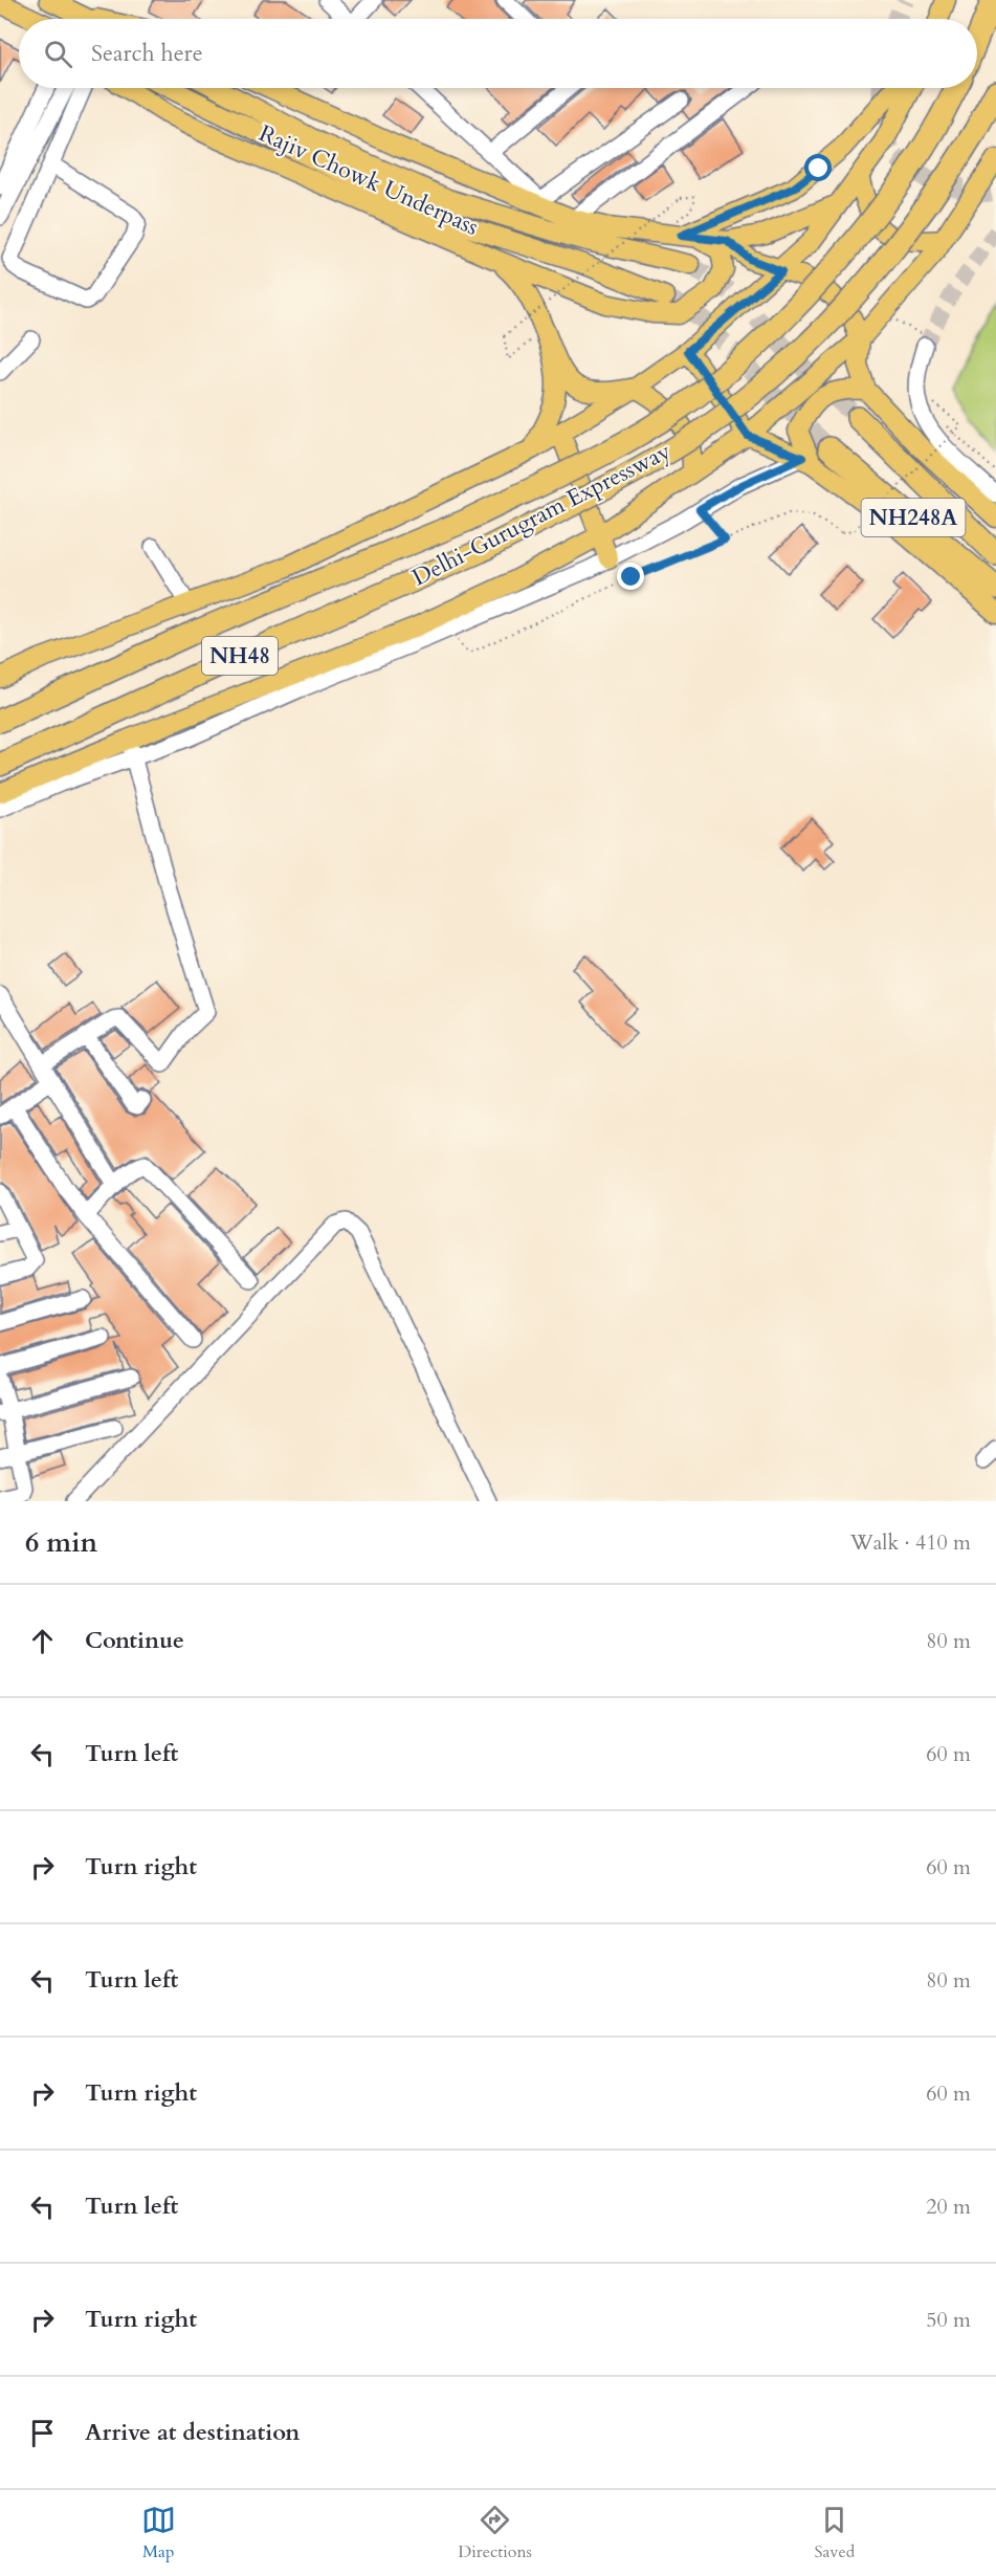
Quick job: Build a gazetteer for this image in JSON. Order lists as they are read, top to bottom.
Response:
{
  "streets": {
    "highway": ["Delhi-Gurugram Expressway", "NH248A", "NH48"],
    "main road": ["Rajiv Chowk Underpass"]
  },
  "page": {
    "search": "Search here",
    "heading": ["6 min", "Walk · 410 m"],
    "list": [
      ["Continue", "80 m"],
      ["Turn left", "60 m"],
      ["Turn right", "60 m"],
      ["Turn left", "80 m"],
      ["Turn right", "60 m"],
      ["Turn left", "20 m"],
      ["Turn right", "50 m"],
      "Arrive at destination"
    ],
    "nav": ["Map", "Directions", "Saved"]
  }
}
